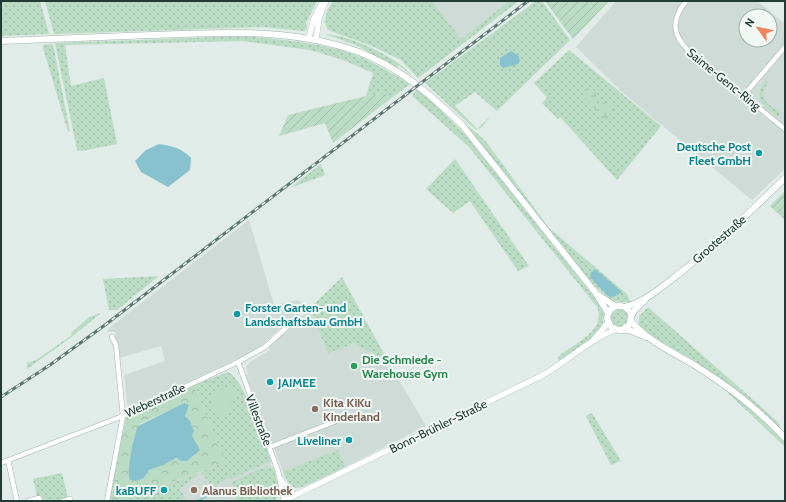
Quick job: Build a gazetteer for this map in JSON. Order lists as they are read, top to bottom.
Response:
{
  "streets": {
    "main road": ["Grootestraße"],
    "street": [
      "Saime-Genc-Ring",
      "Weberstraße",
      "Villestraße",
      "Bonn-Brühler-Straße"
    ]
  },
  "crossings": [
    ["Grootestraße", "Bonn-Brühler-Straße"],
    ["Weberstraße", "Villestraße"],
    ["Villestraße", "Bonn-Brühler-Straße"]
  ],
  "places": [
    "Deutsche Post Fleet GmbH",
    "Forster Garten- und Landschaftsbau GmbH",
    "Die Schmiede - Warehouse Gym",
    "JAIMEE",
    "Kita KiKu Kinderland",
    "Liveliner",
    "kaBUFF",
    "Alanus Bibliothek"
  ],
  "north": "top left"
}
